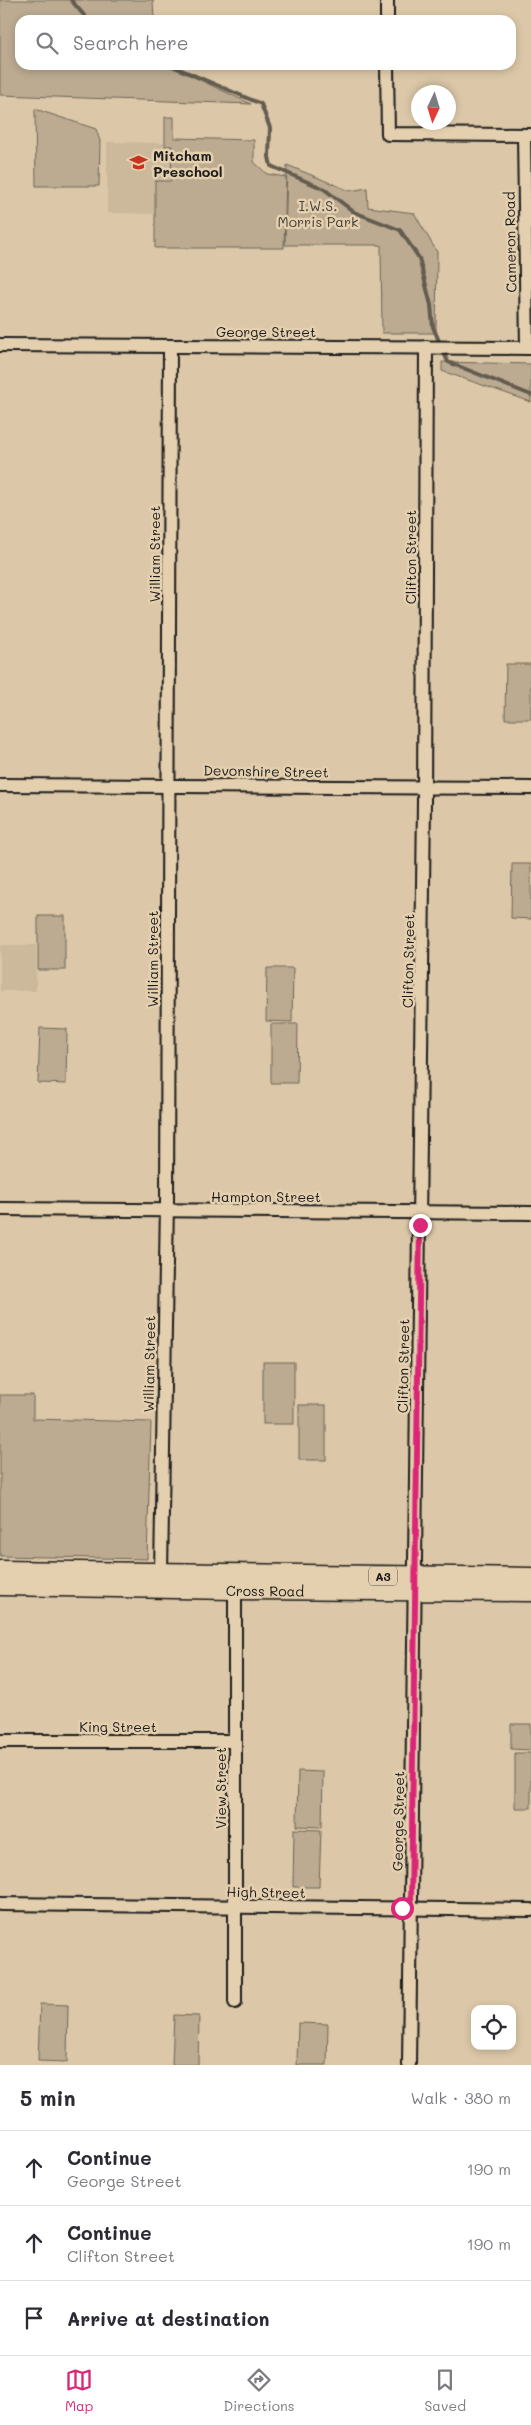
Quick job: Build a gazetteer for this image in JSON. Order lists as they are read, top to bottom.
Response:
{
  "streets": {
    "highway": ["A3", "Cross Road"],
    "street": [
      "Cameron Road",
      "George Street",
      "William Street",
      "Clifton Street",
      "Devonshire Street",
      "Hampton Street",
      "King Street",
      "View Street",
      "High Street"
    ]
  },
  "crossings": [
    ["Cameron Road", "George Street"],
    ["George Street", "William Street"],
    ["George Street", "Clifton Street"],
    ["George Street", "Cross Road"],
    ["George Street", "High Street"],
    ["William Street", "Devonshire Street"],
    ["William Street", "Hampton Street"],
    ["William Street", "Cross Road"],
    ["Clifton Street", "Devonshire Street"],
    ["Clifton Street", "Hampton Street"],
    ["Clifton Street", "Cross Road"],
    ["Cross Road", "View Street"],
    ["King Street", "View Street"],
    ["View Street", "High Street"]
  ],
  "parks": ["I.W.S. Morris Park"],
  "places": {
    "school or university": ["Mitcham Preschool"]
  },
  "north": "bottom",
  "page": {
    "search": "Search here",
    "heading": ["5 min", "Walk · 380 m"],
    "list": [
      ["Continue", "George Street", "190 m"],
      ["Continue", "Clifton Street", "190 m"],
      "Arrive at destination"
    ],
    "nav": ["Map", "Directions", "Saved"]
  }
}
